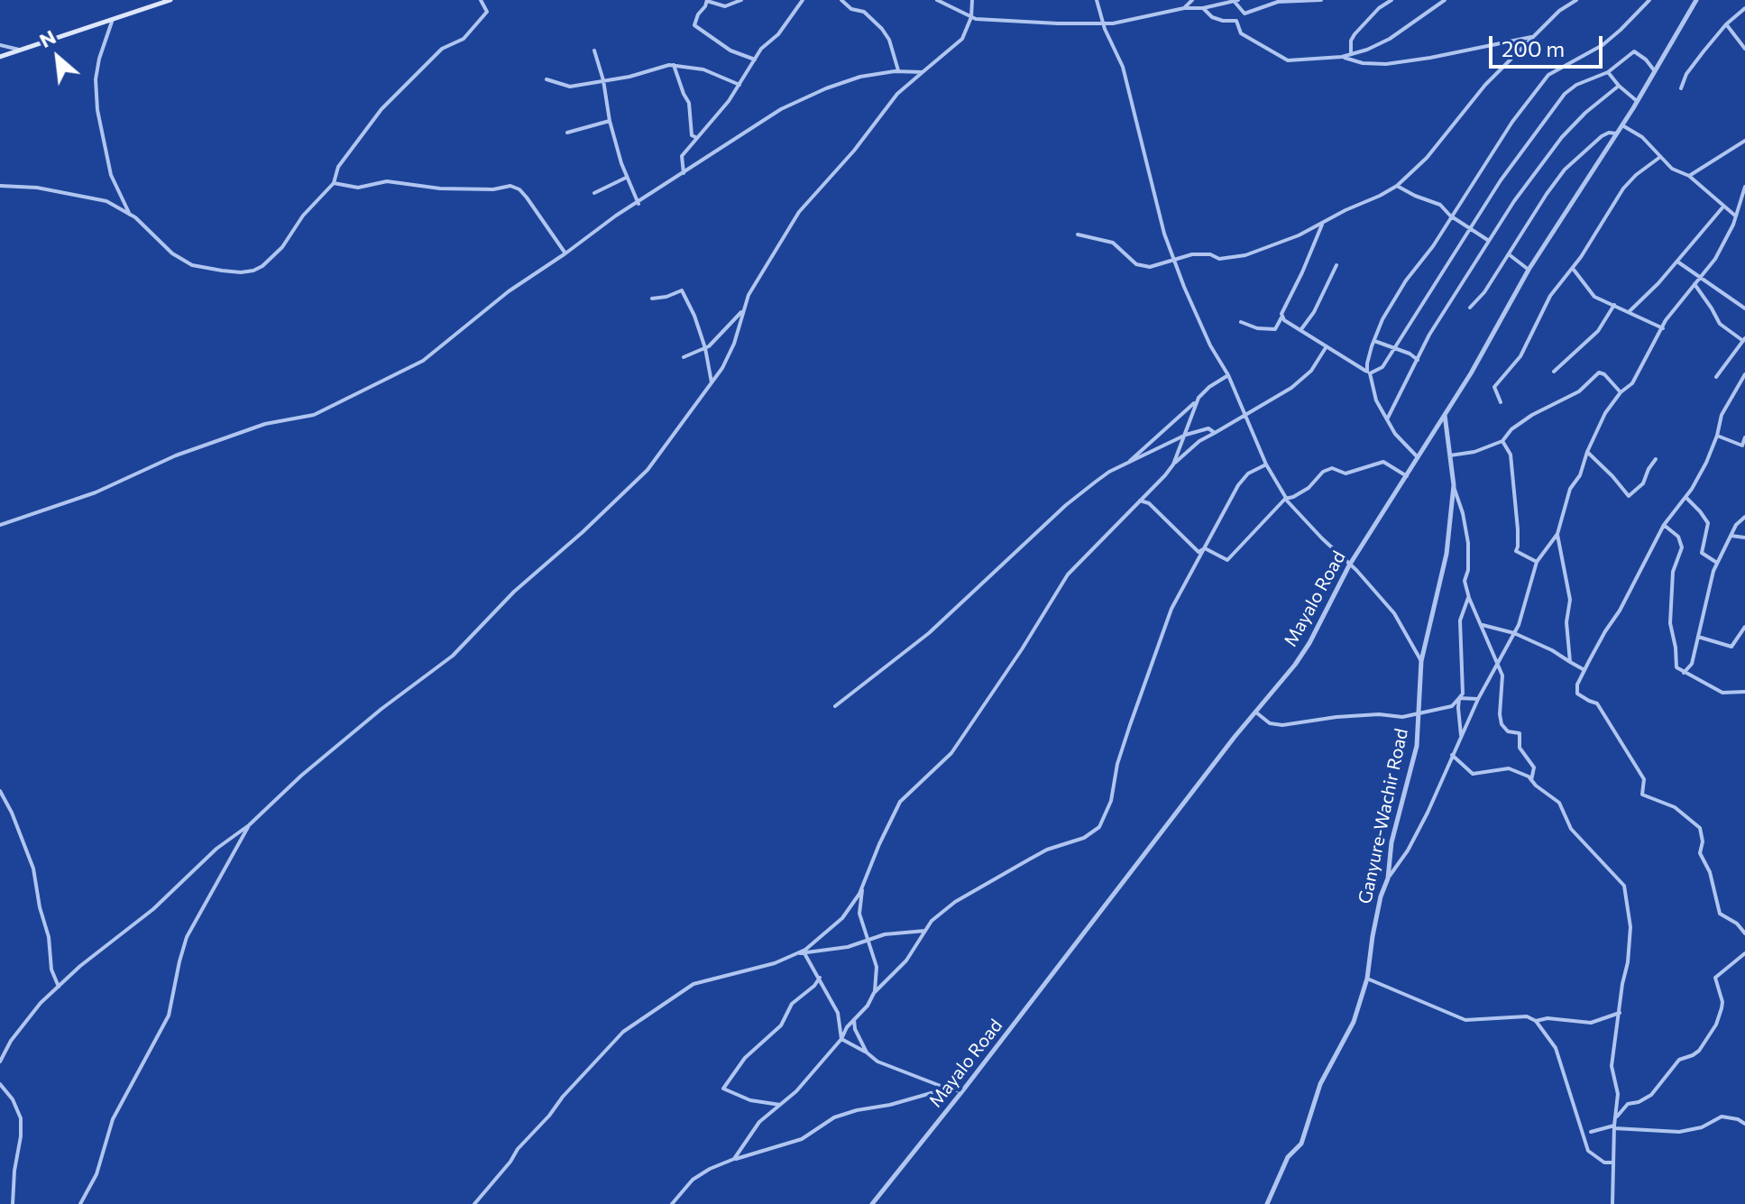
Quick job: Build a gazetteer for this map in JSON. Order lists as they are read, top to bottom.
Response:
{
  "streets": {
    "street": ["Mayalo Road", "Ganyure-Wachir Road"]
  },
  "crossings": [
    ["Mayalo Road", "Ganyure-Wachir Road"]
  ],
  "scale_bar": "200 m",
  "north": "top left"
}
